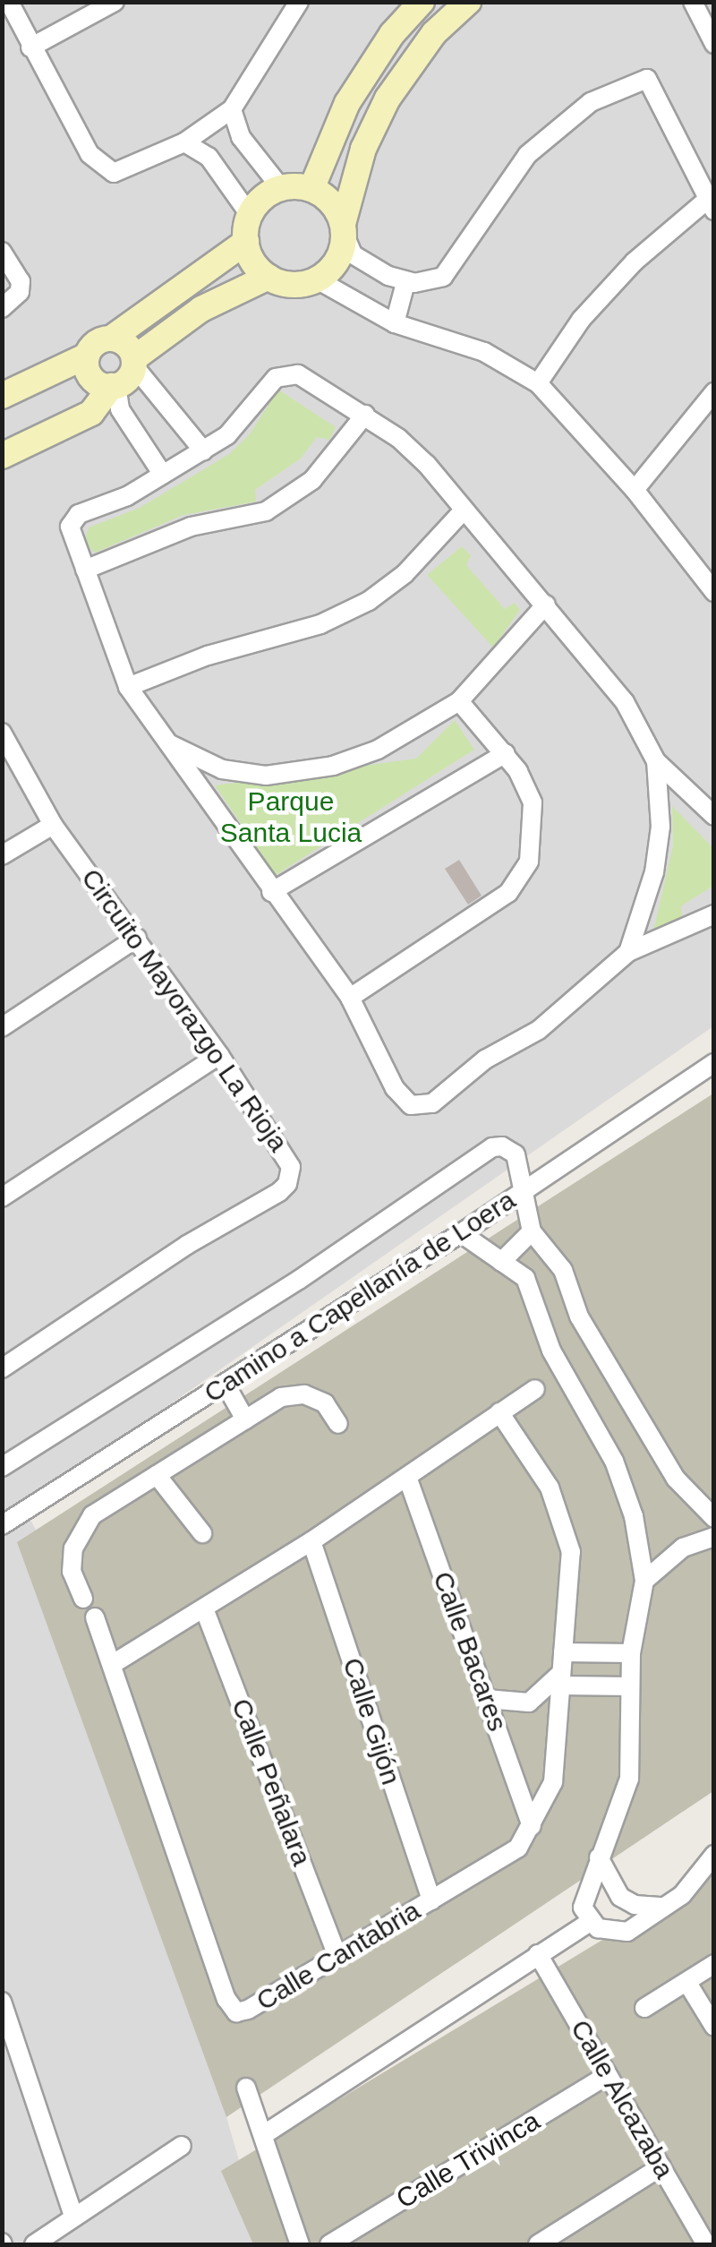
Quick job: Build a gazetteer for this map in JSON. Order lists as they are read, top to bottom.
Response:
{
  "streets": {
    "street": [
      "Circuito Mayorazgo La Rioja",
      "Camino a Capellanía de Loera",
      "Calle Bacares",
      "Calle Gijón",
      "Calle Peñalara",
      "Calle Cantabria",
      "Calle Alcazaba",
      "Calle Trivinca"
    ]
  },
  "crossings": [
    ["Calle Bacares", "Calle Cantabria"],
    ["Calle Gijón", "Calle Cantabria"],
    ["Calle Peñalara", "Calle Cantabria"],
    ["Calle Alcazaba", "Calle Trivinca"]
  ],
  "parks": ["Parque Santa Lucia"]
}
